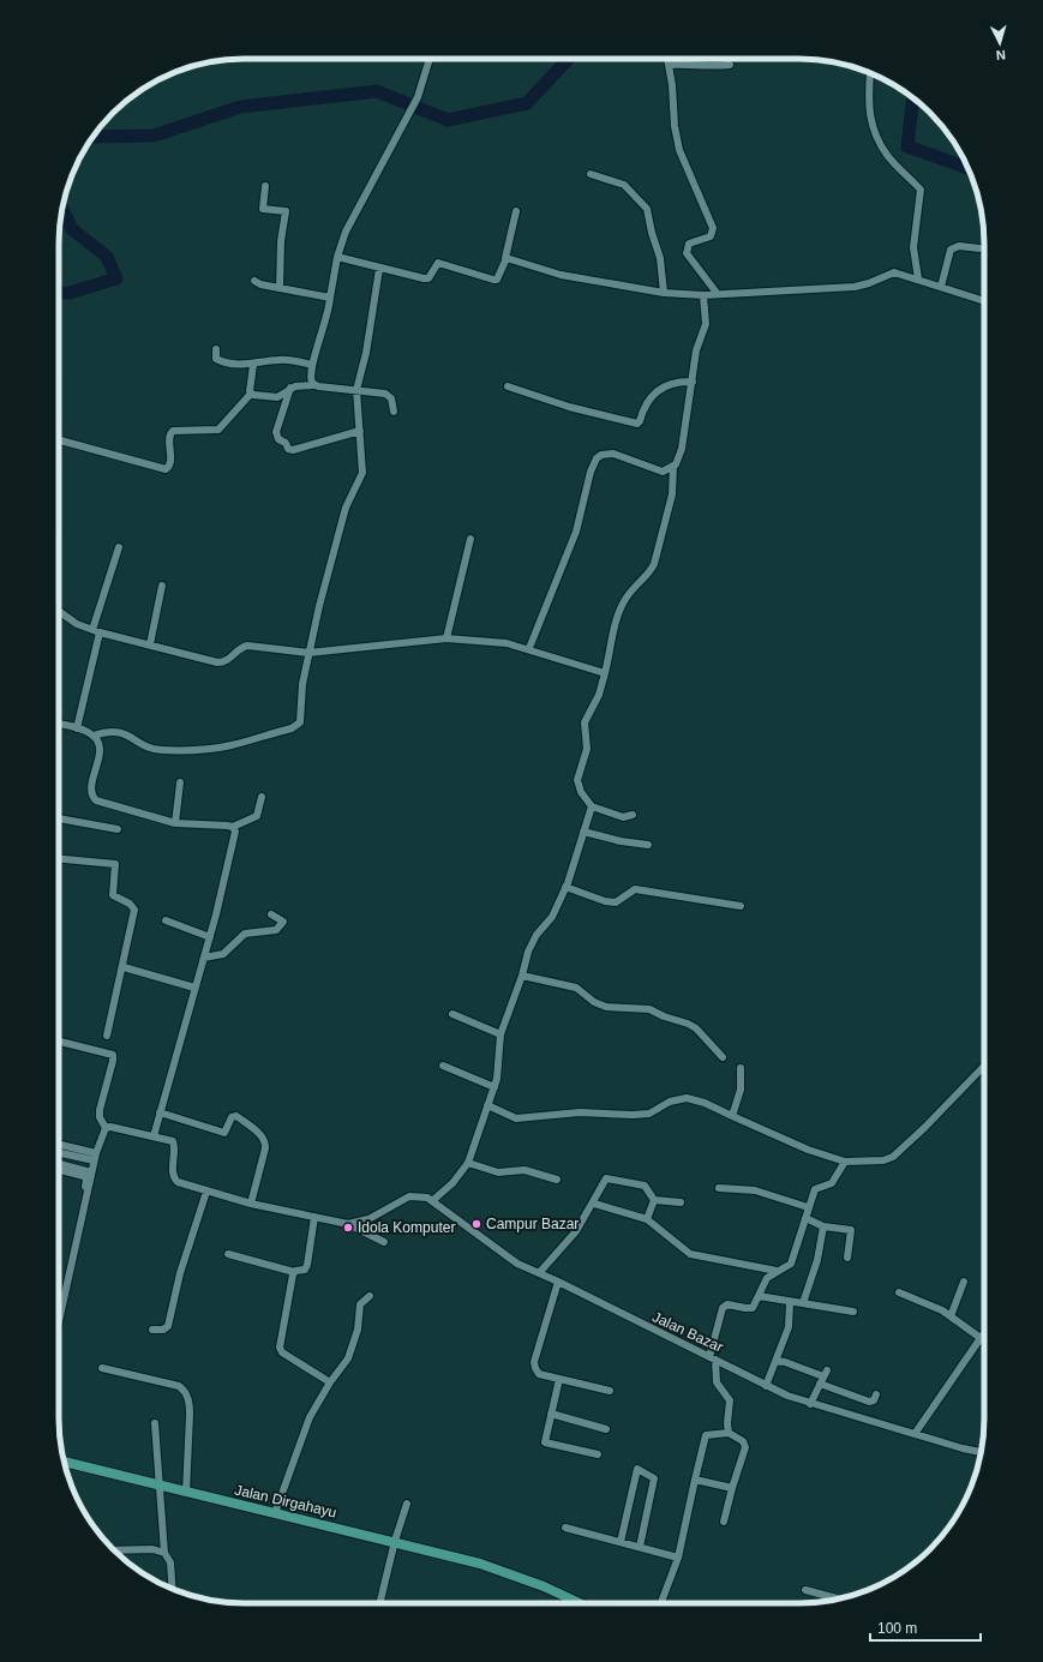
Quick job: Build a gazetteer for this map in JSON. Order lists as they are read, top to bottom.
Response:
{
  "streets": {
    "main road": ["Jalan Dirgahayu"],
    "street": ["Jalan Bazar"]
  },
  "places": ["Campur Bazar", "Idola Komputer"],
  "scale_bar": "100 m",
  "north": "bottom"
}
